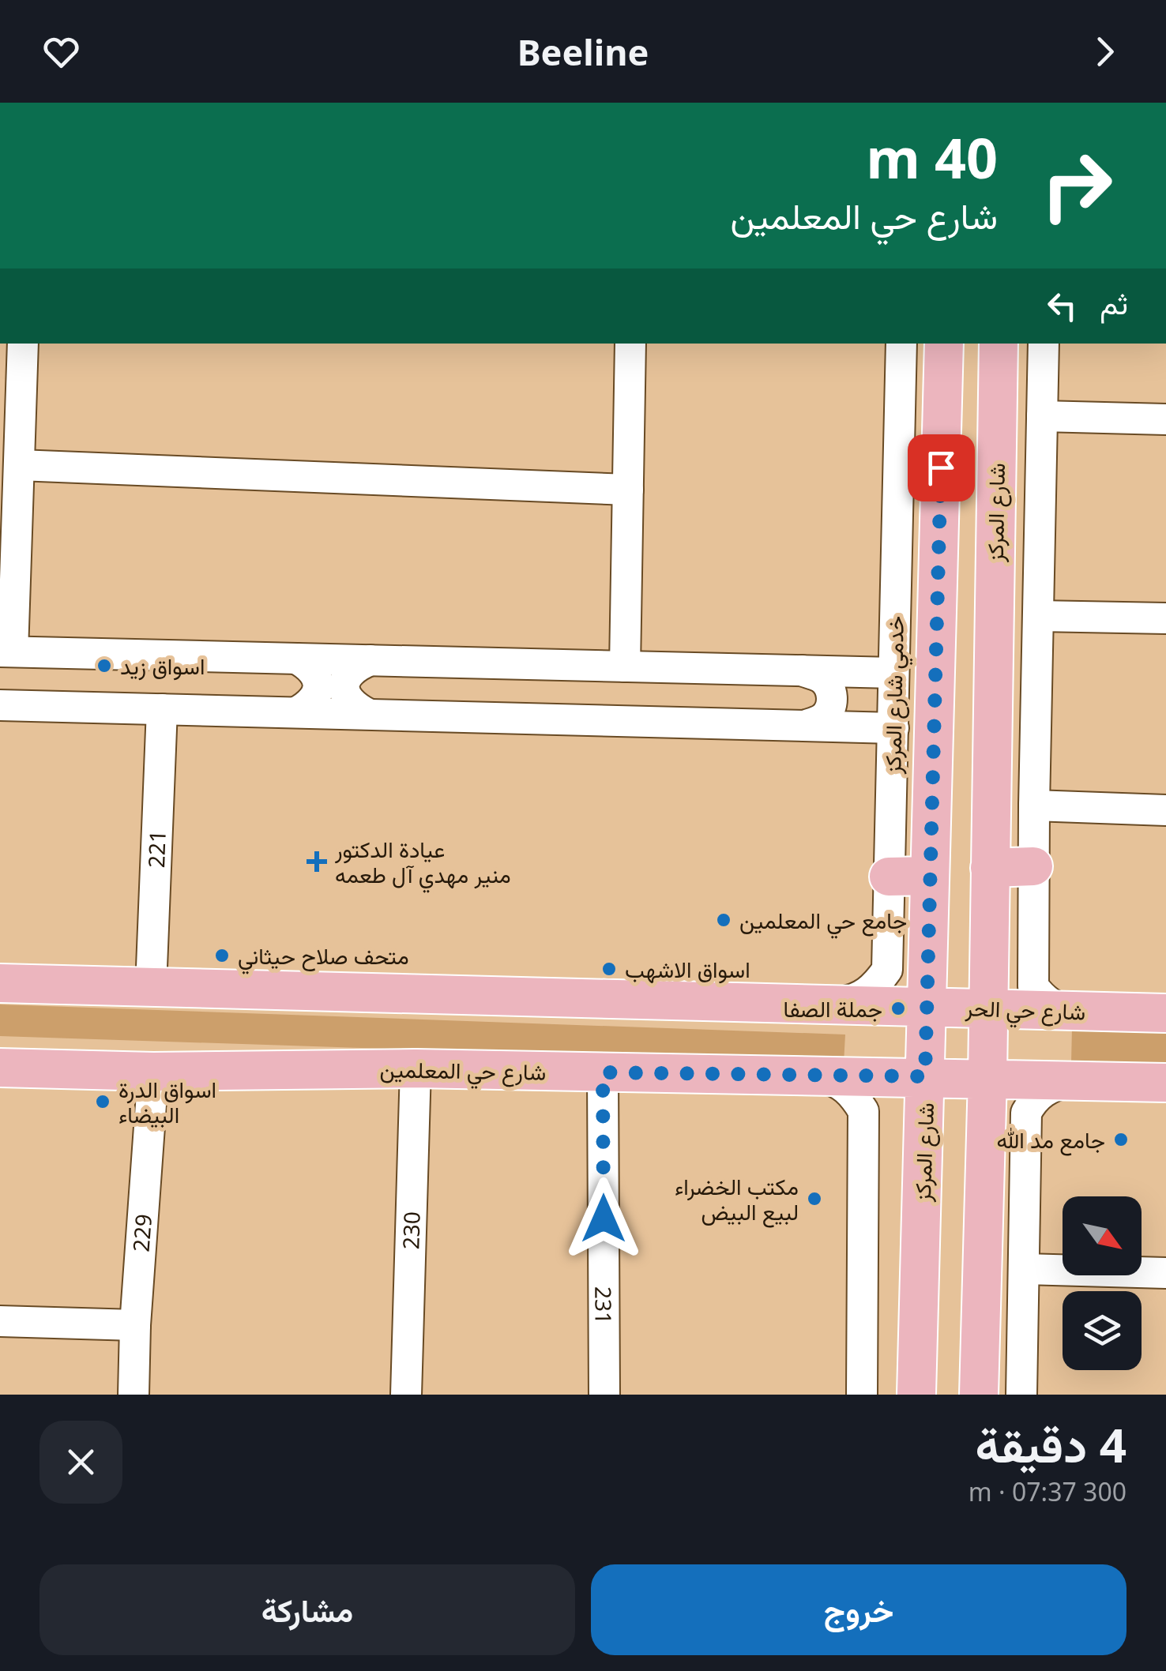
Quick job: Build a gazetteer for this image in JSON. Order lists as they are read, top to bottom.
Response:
{
  "streets": {
    "main road": ["شارع المركز", "شارع حي الحر", "شارع حي المعلمين"],
    "street": [
      "خدمي شارع المركز",
      "221",
      "230",
      "229",
      "231"
    ]
  },
  "crossings": [
    ["شارع المركز", "شارع حي الحر"],
    ["شارع المركز", "شارع حي المعلمين"],
    ["خدمي شارع المركز", "شارع حي الحر"],
    ["شارع حي المعلمين", "230"],
    ["شارع حي المعلمين", "229"],
    ["شارع حي المعلمين", "231"]
  ],
  "places": {
    "other": [
      "اسواق زيد",
      "جامع حي المعلمين",
      "متحف صلاح حيثاني",
      "اسواق الاشهب",
      "جملة الصفا",
      "اسواق الدرة البيضاء",
      "جامع مد الله",
      "مكتب الخضراء لبيع البيض"
    ],
    "health": ["عيادة الدكتور منير مهدي آل طعمه"]
  },
  "north": "bottom right",
  "page": {
    "header": "Beeline",
    "turn": ["40 m", "شارع حي المعلمين"],
    "then": "ثم",
    "heading": ["4 دقيقة", "300 m · 07:37"],
    "buttons": ["خروج", "مشاركة"]
  }
}
